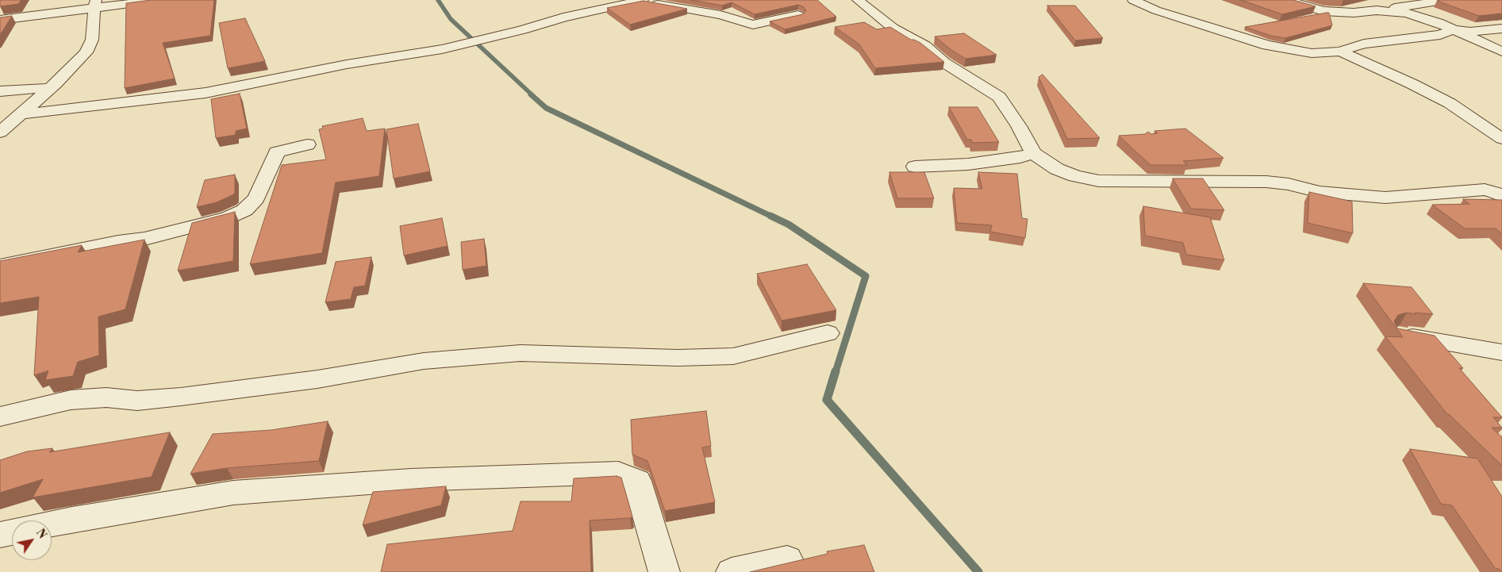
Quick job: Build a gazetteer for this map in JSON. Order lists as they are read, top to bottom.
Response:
{
  "north": "top right"
}
